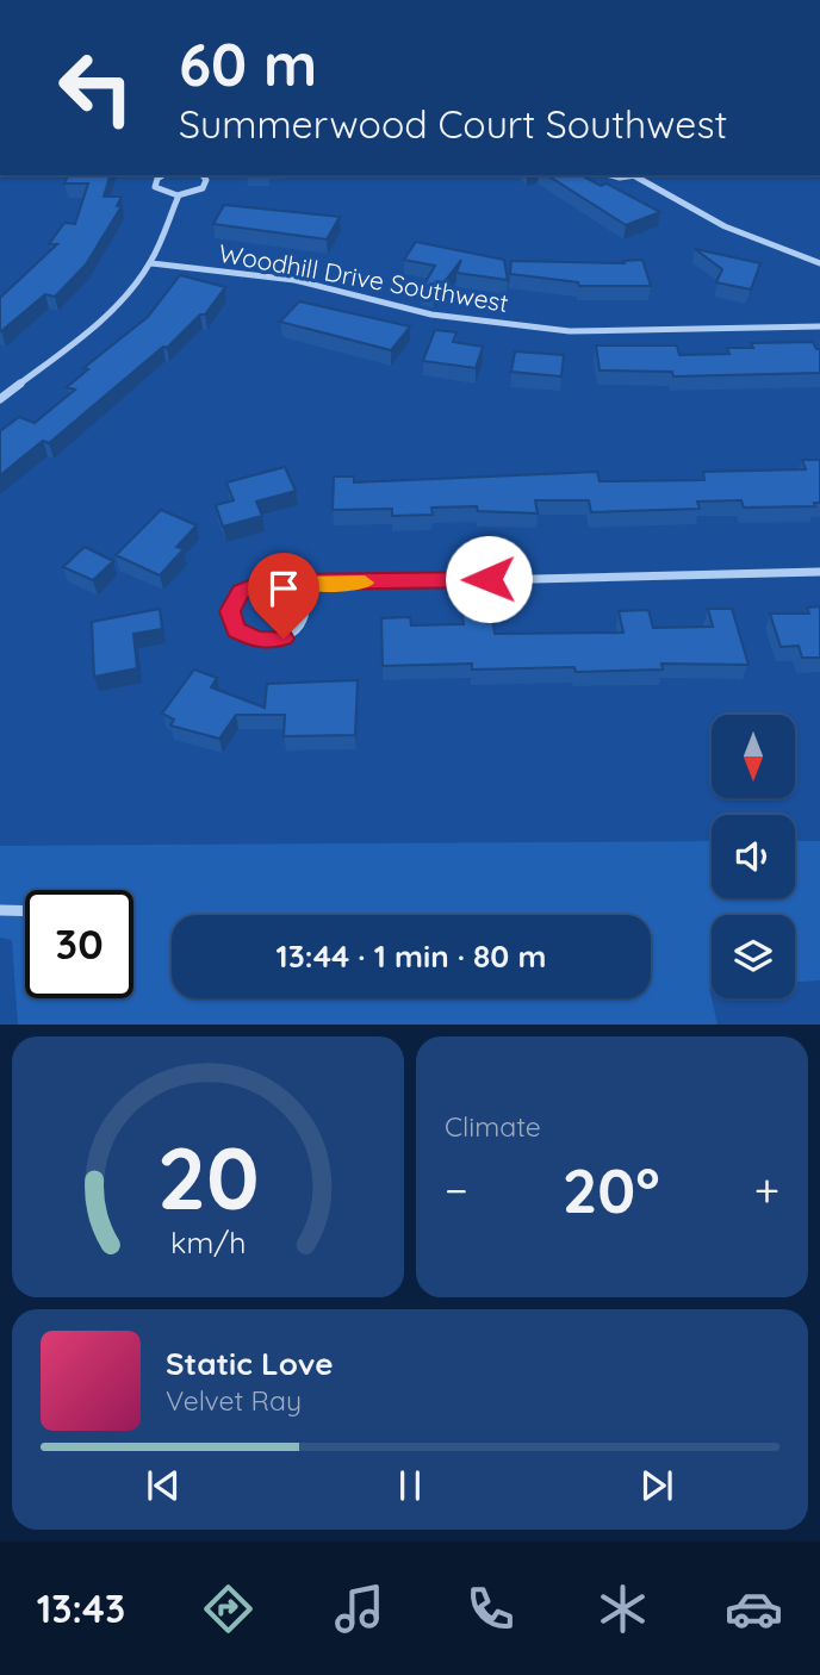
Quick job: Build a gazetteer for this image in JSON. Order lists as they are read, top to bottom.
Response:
{
  "streets": {
    "street": ["Woodhill Drive Southwest"]
  },
  "north": "bottom",
  "page": {
    "turn": ["60 m", "Summerwood Court Southwest"],
    "limit": "30",
    "trip": "13:44 · 1 min · 80 m",
    "tile": "Climate",
    "heat": ["−", "20°", "+"],
    "song": ["Static Love", "Velvet Ray"],
    "tabs": "13:43",
    "gauge": ["20", "km/h"]
  }
}
